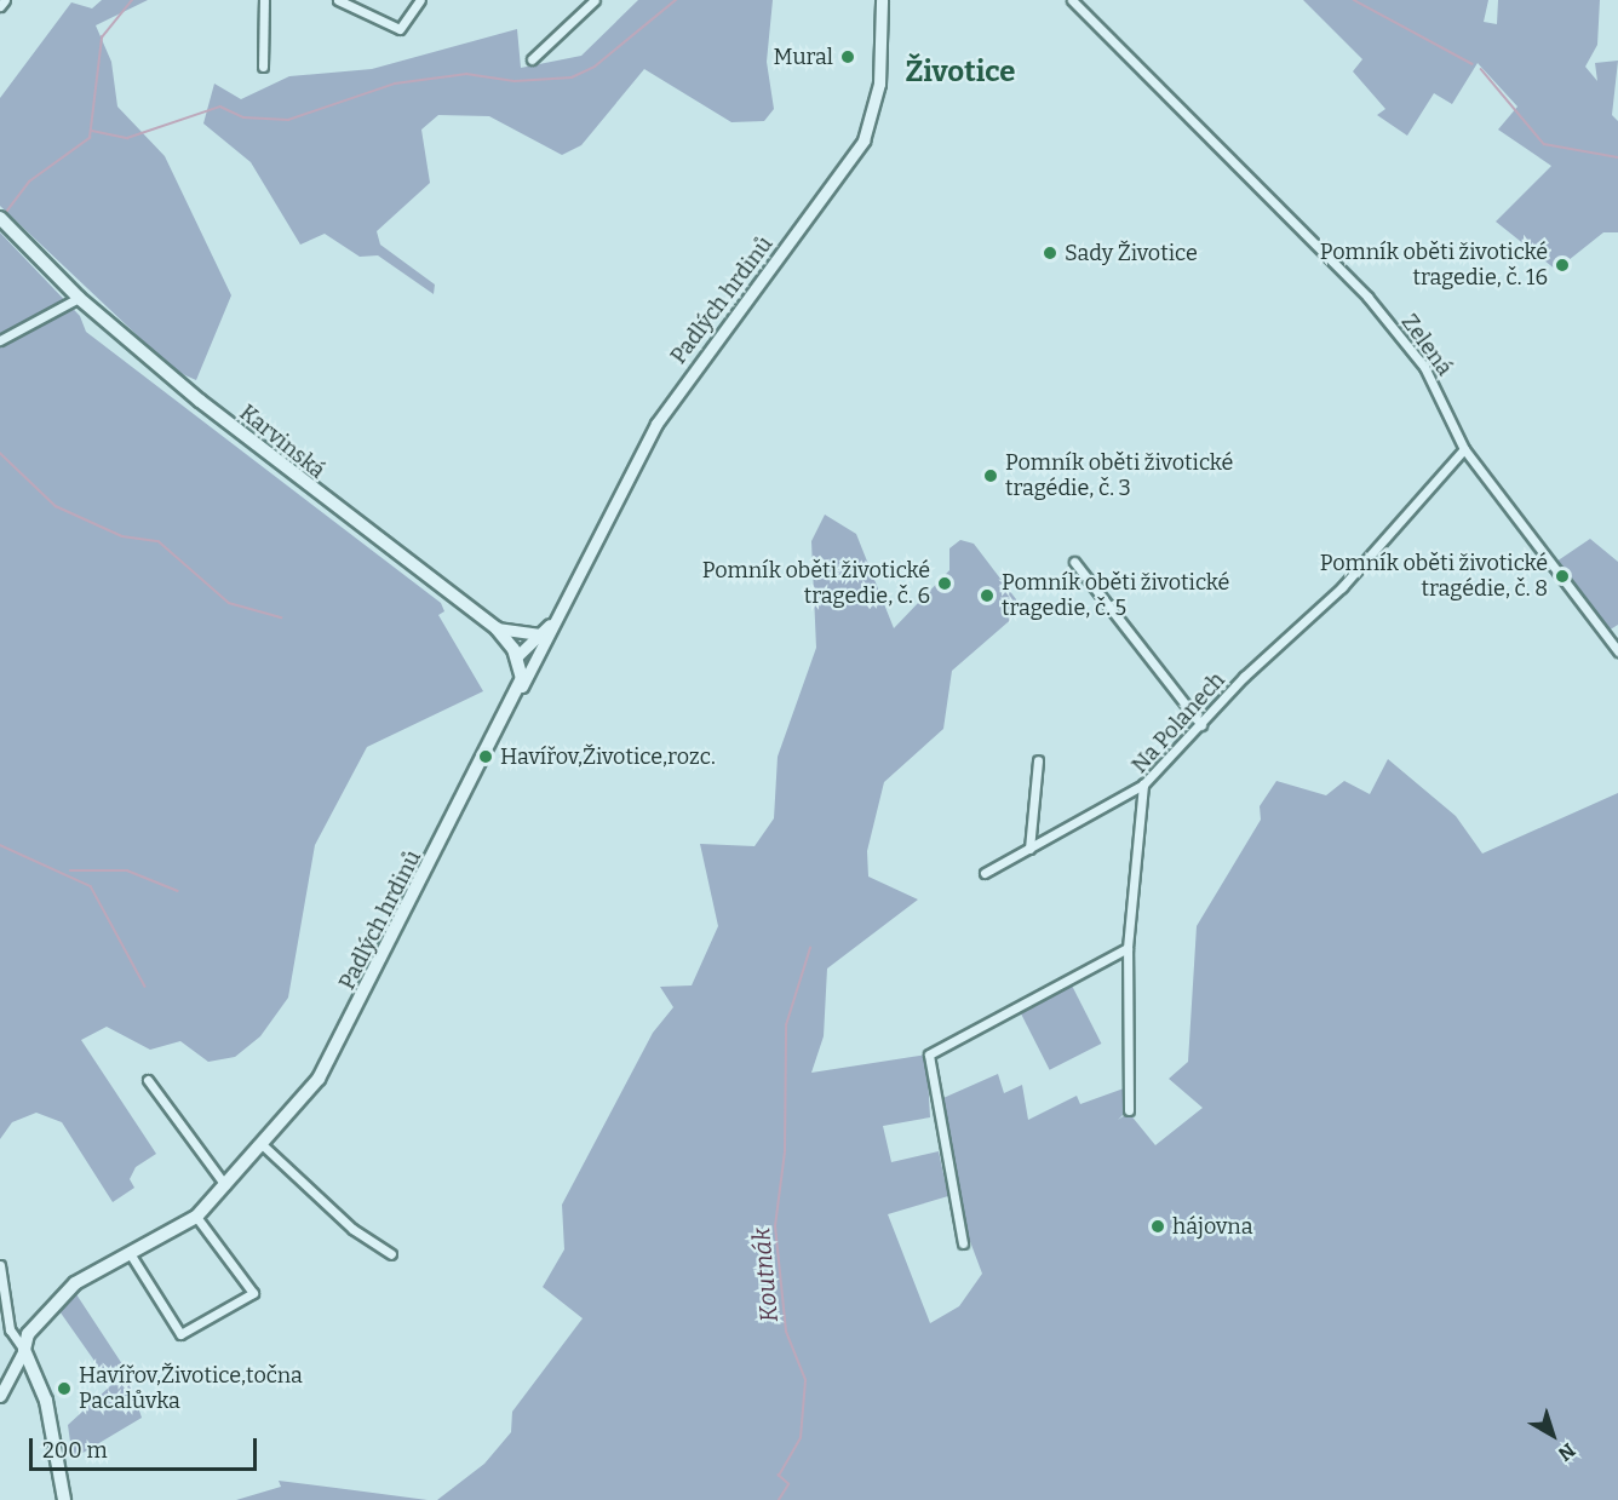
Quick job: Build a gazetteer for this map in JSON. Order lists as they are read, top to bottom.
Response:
{
  "streets": {
    "main road": ["Padlých hrdinů", "Karvinská"],
    "street": ["Zelená", "Na Polanech"]
  },
  "crossings": [
    ["Padlých hrdinů", "Karvinská"],
    ["Zelená", "Na Polanech"]
  ],
  "districts": ["Životice"],
  "water": ["Koutnák"],
  "places": [
    "Mural",
    "Sady Životice",
    "Pomník oběti životické tragedie, č. 16",
    "Pomník oběti životické tragédie, č. 3",
    "Pomník oběti životické tragédie, č. 8",
    "Pomník oběti životické tragedie, č. 6",
    "Pomník oběti životické tragedie, č. 5",
    "Havířov,Životice,rozc.",
    "hájovna",
    "Havířov,Životice,točna Pacalůvka"
  ],
  "scale_bar": "200 m",
  "north": "bottom right"
}
